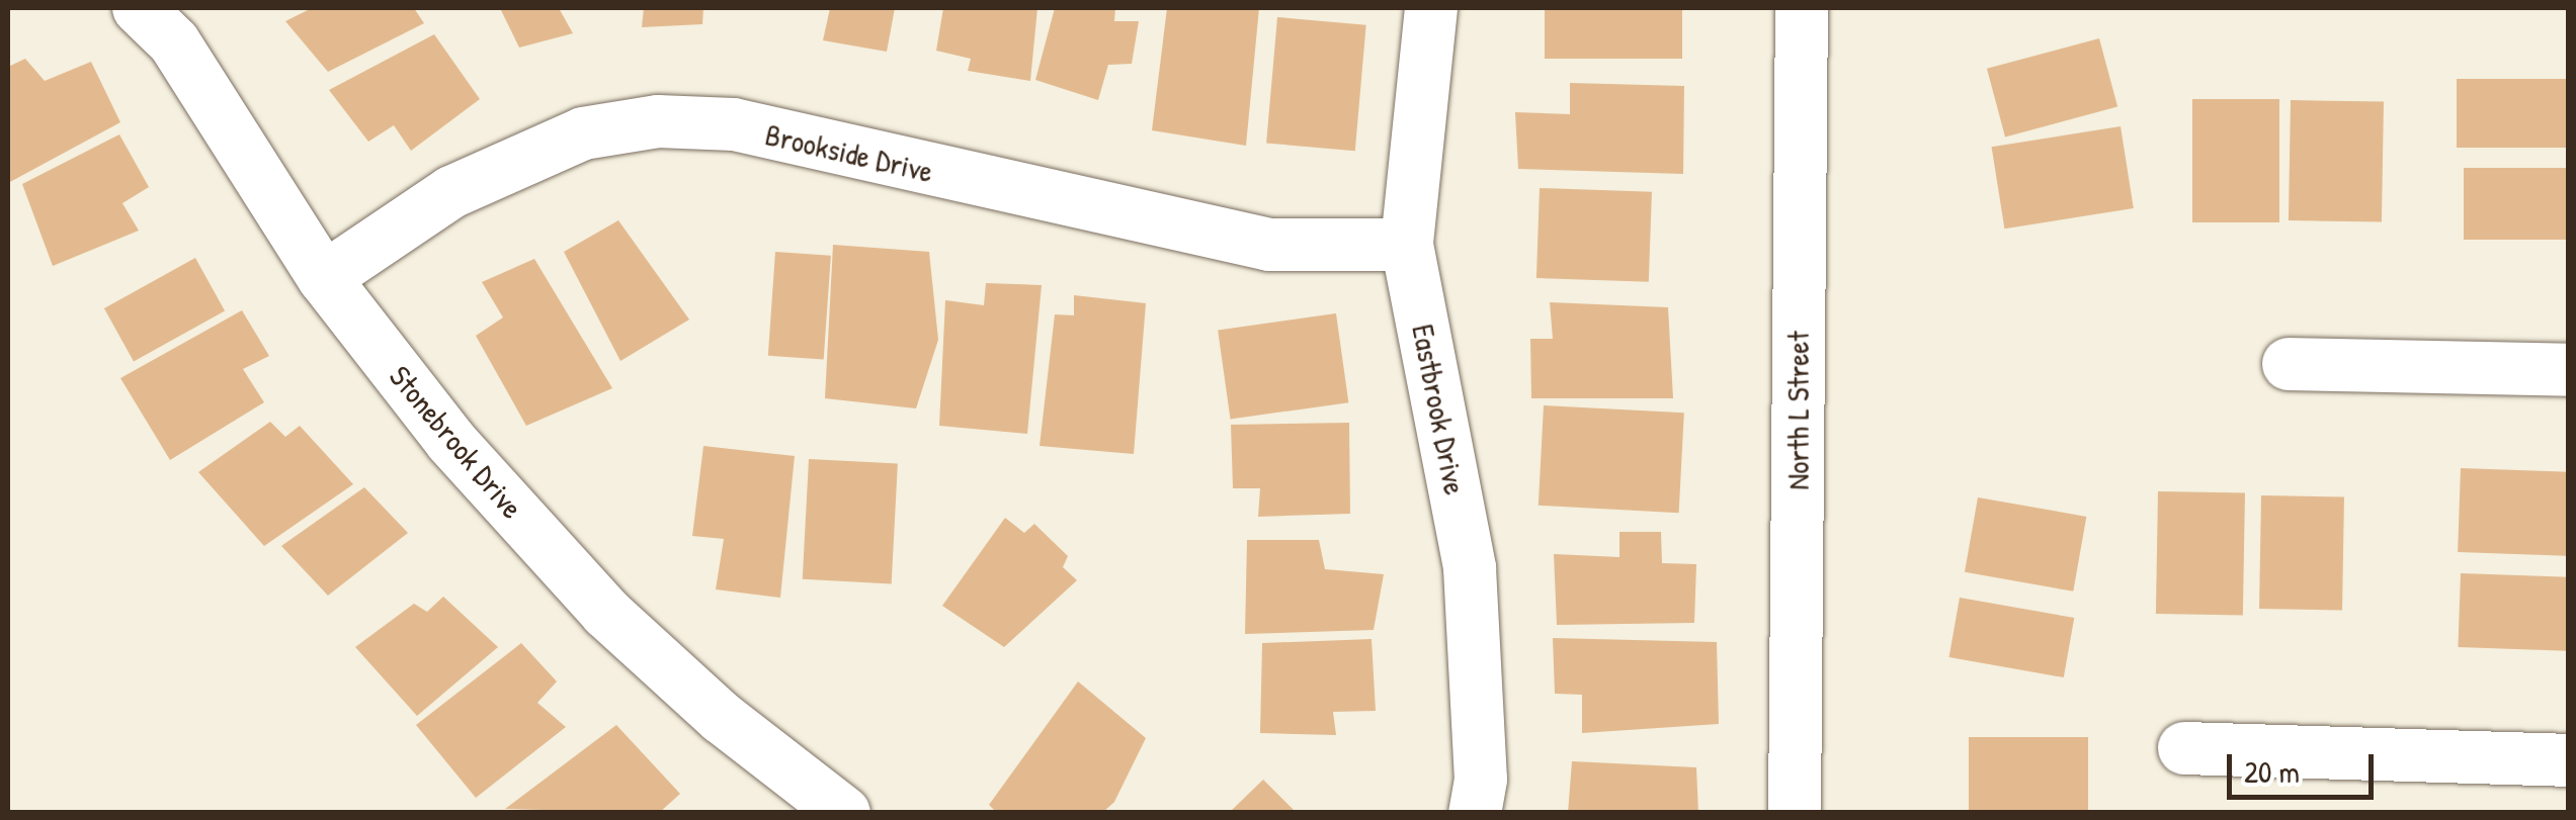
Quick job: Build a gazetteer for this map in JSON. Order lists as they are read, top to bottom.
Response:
{
  "streets": {
    "street": [
      "Brookside Drive",
      "Eastbrook Drive",
      "North L Street",
      "Stonebrook Drive"
    ]
  },
  "crossings": [
    ["Brookside Drive", "Eastbrook Drive"],
    ["Brookside Drive", "Stonebrook Drive"]
  ],
  "scale_bar": "20 m"
}
